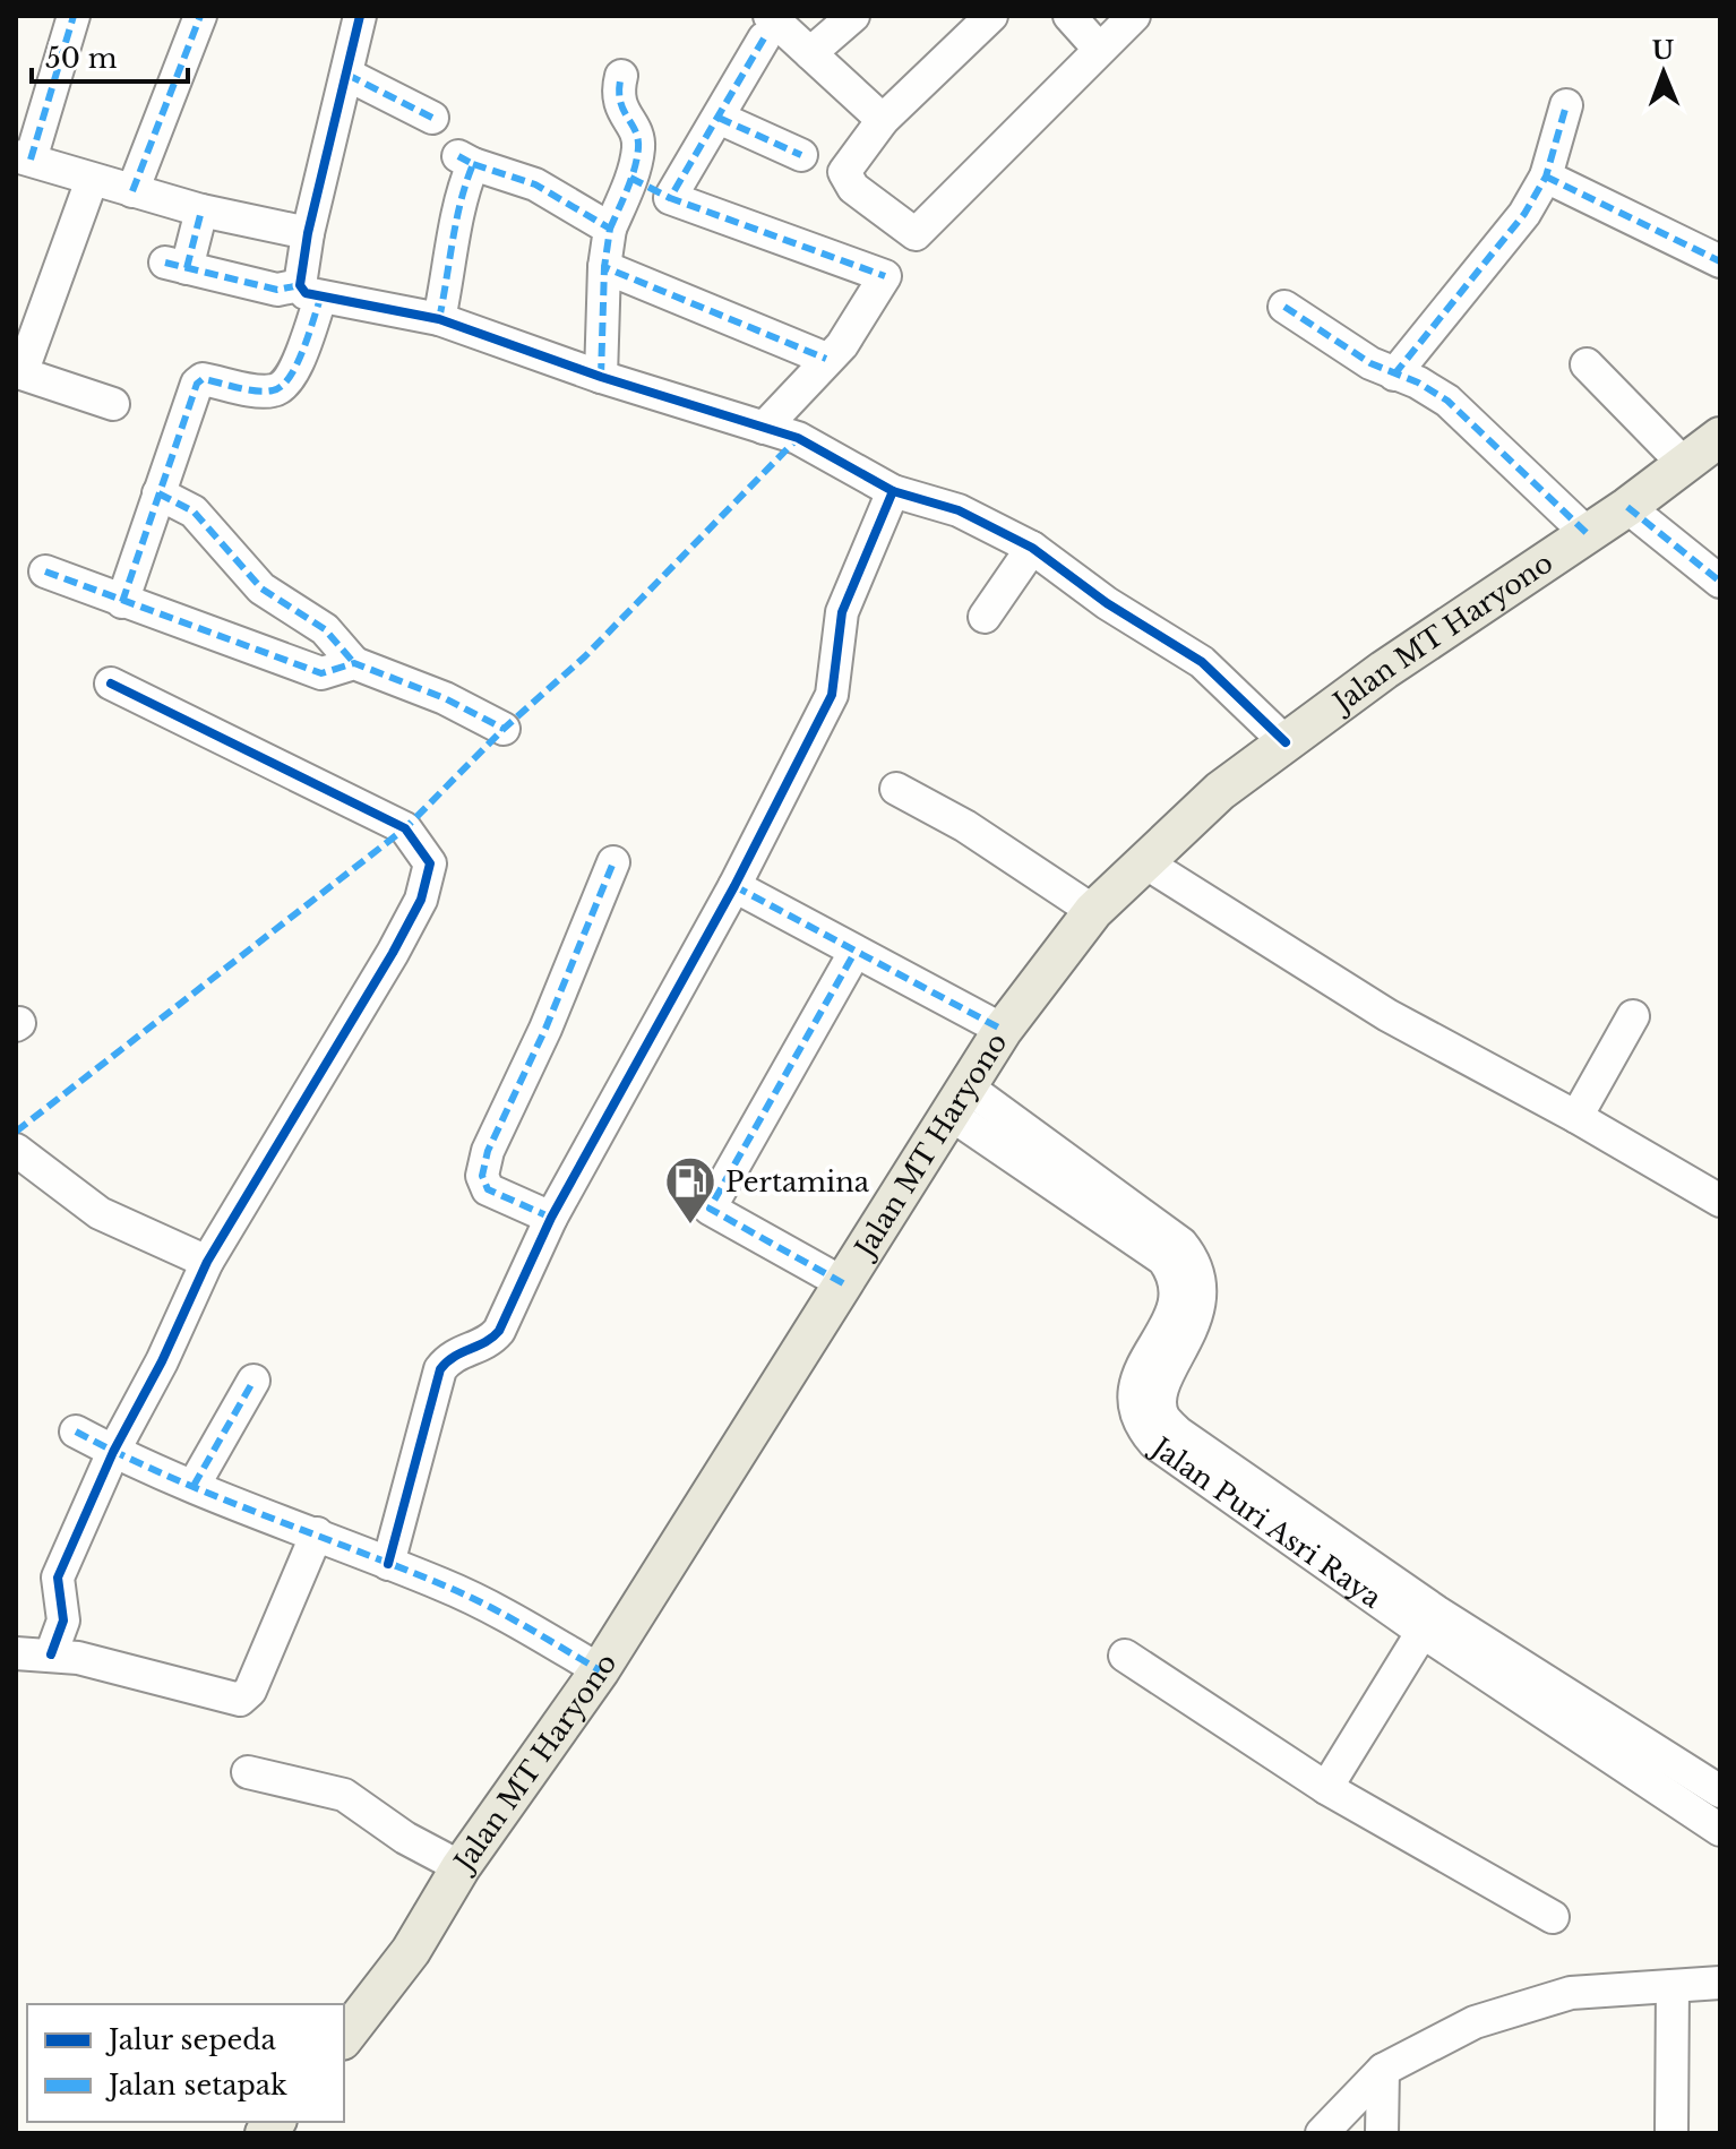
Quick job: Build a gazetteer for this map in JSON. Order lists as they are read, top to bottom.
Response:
{
  "streets": {
    "main road": ["Jalan MT Haryono"],
    "street": ["Jalan Puri Asri Raya"]
  },
  "crossings": [
    ["Jalan MT Haryono", "Jalan Puri Asri Raya"]
  ],
  "places": {
    "fuel station": ["Pertamina"]
  },
  "legend": ["Jalur sepeda", "Jalan setapak"],
  "scale_bar": "50 m",
  "north": "top"
}
